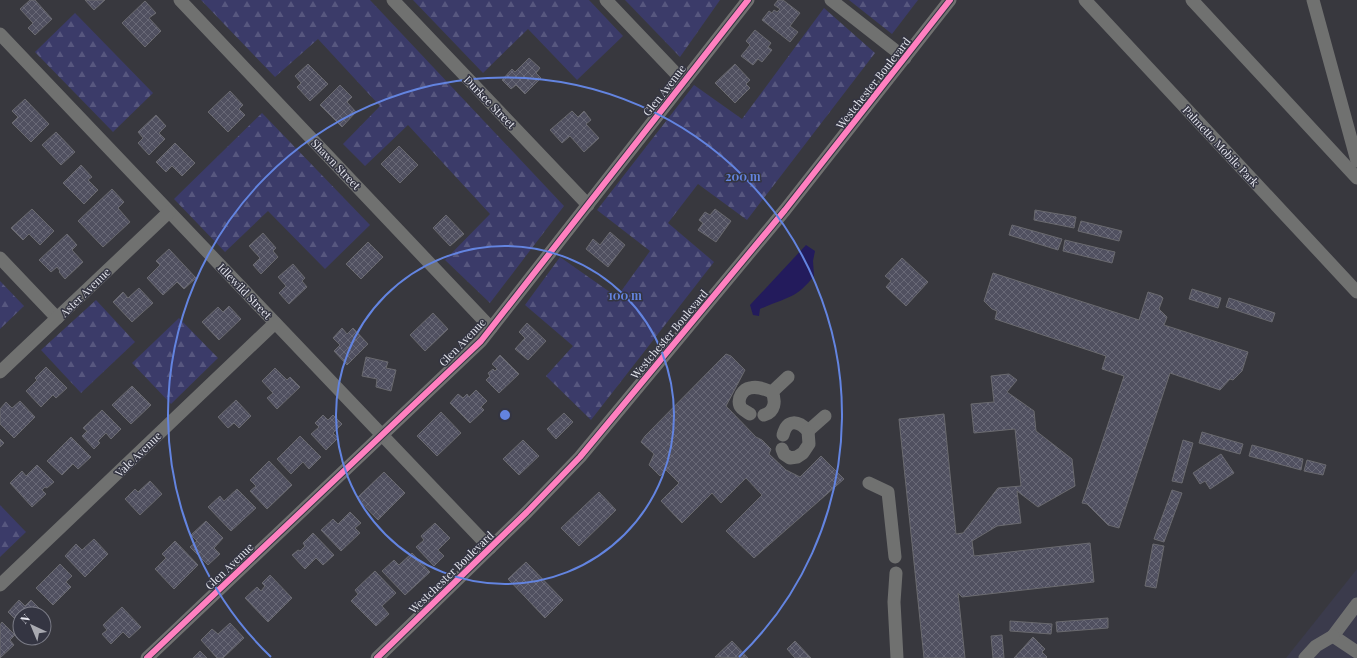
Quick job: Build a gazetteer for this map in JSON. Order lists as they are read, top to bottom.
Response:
{
  "streets": {
    "street": [
      "Westchester Boulevard",
      "Glen Avenue",
      "Durkee Street",
      "Palmetto Mobile Park",
      "Shawn Street",
      "Idlewild Street",
      "Aster Avenue",
      "Vale Avenue"
    ]
  },
  "crossings": [
    ["Westchester Boulevard", "Idlewild Street"],
    ["Glen Avenue", "Durkee Street"],
    ["Glen Avenue", "Shawn Street"],
    ["Glen Avenue", "Idlewild Street"],
    ["Idlewild Street", "Aster Avenue"],
    ["Idlewild Street", "Vale Avenue"]
  ],
  "north": "top left",
  "rings": ["200 m", "100 m"]
}
